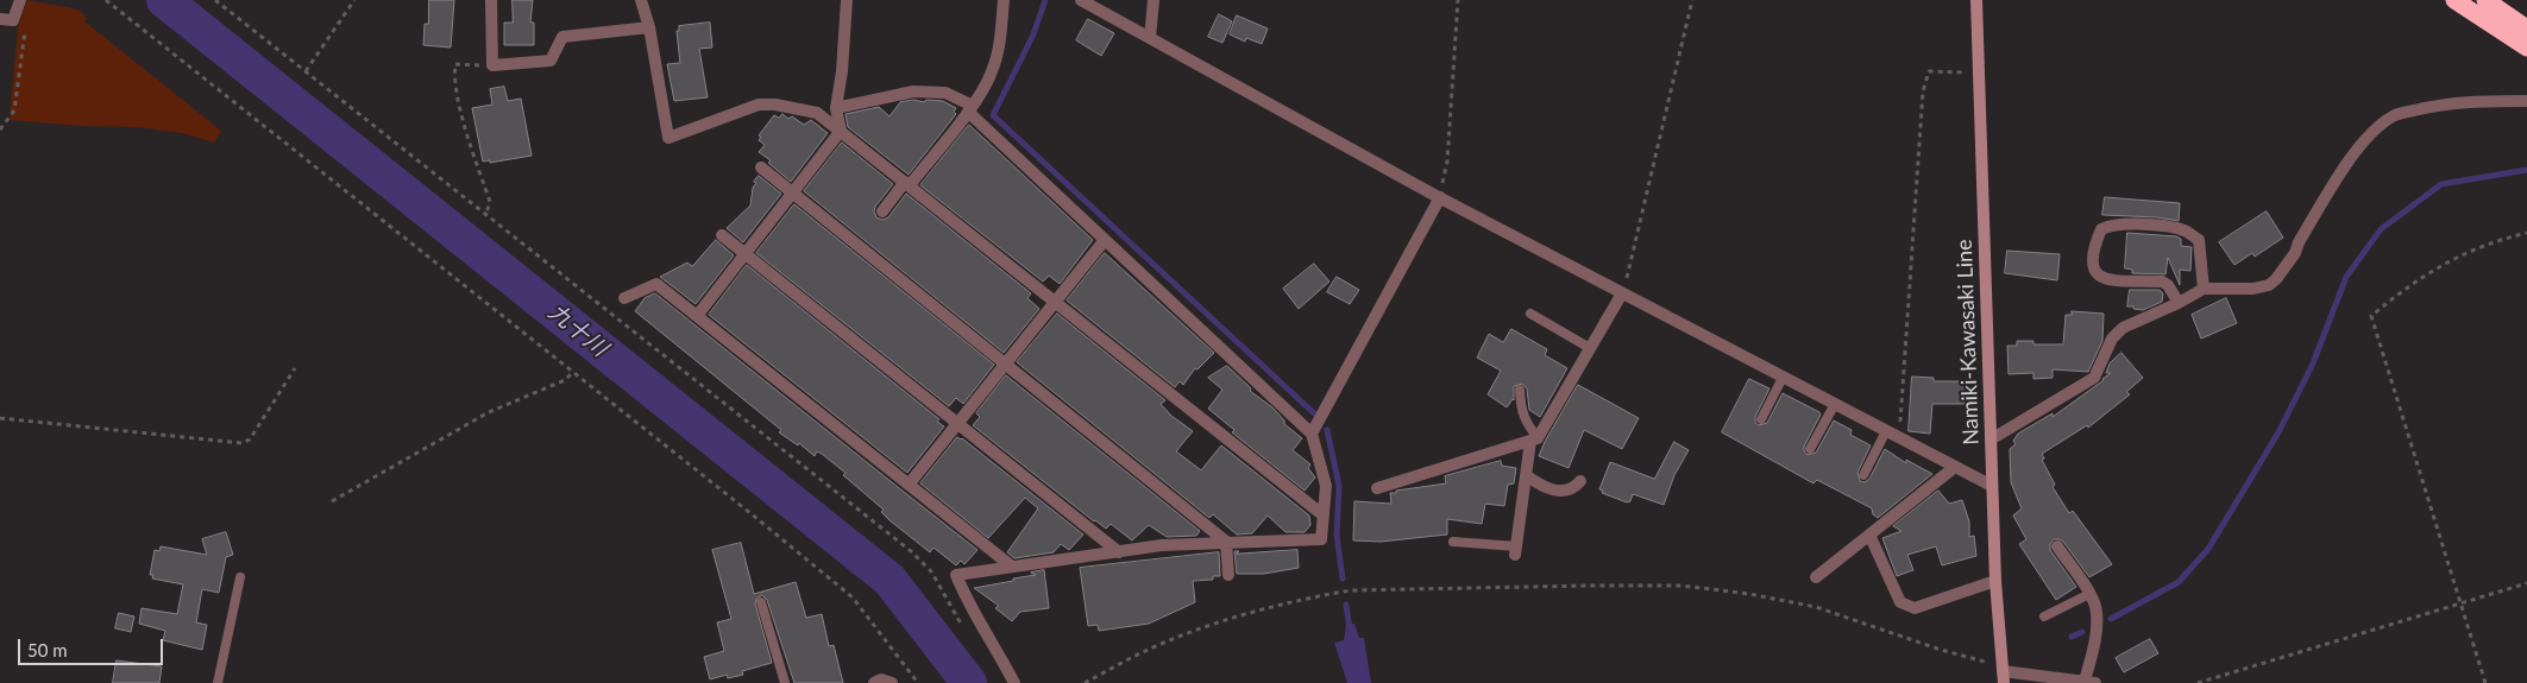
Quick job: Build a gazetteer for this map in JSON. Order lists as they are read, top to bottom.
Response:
{
  "streets": {
    "main road": ["Namiki-Kawasaki Line"]
  },
  "water": ["九十川"],
  "scale_bar": "50 m"
}
